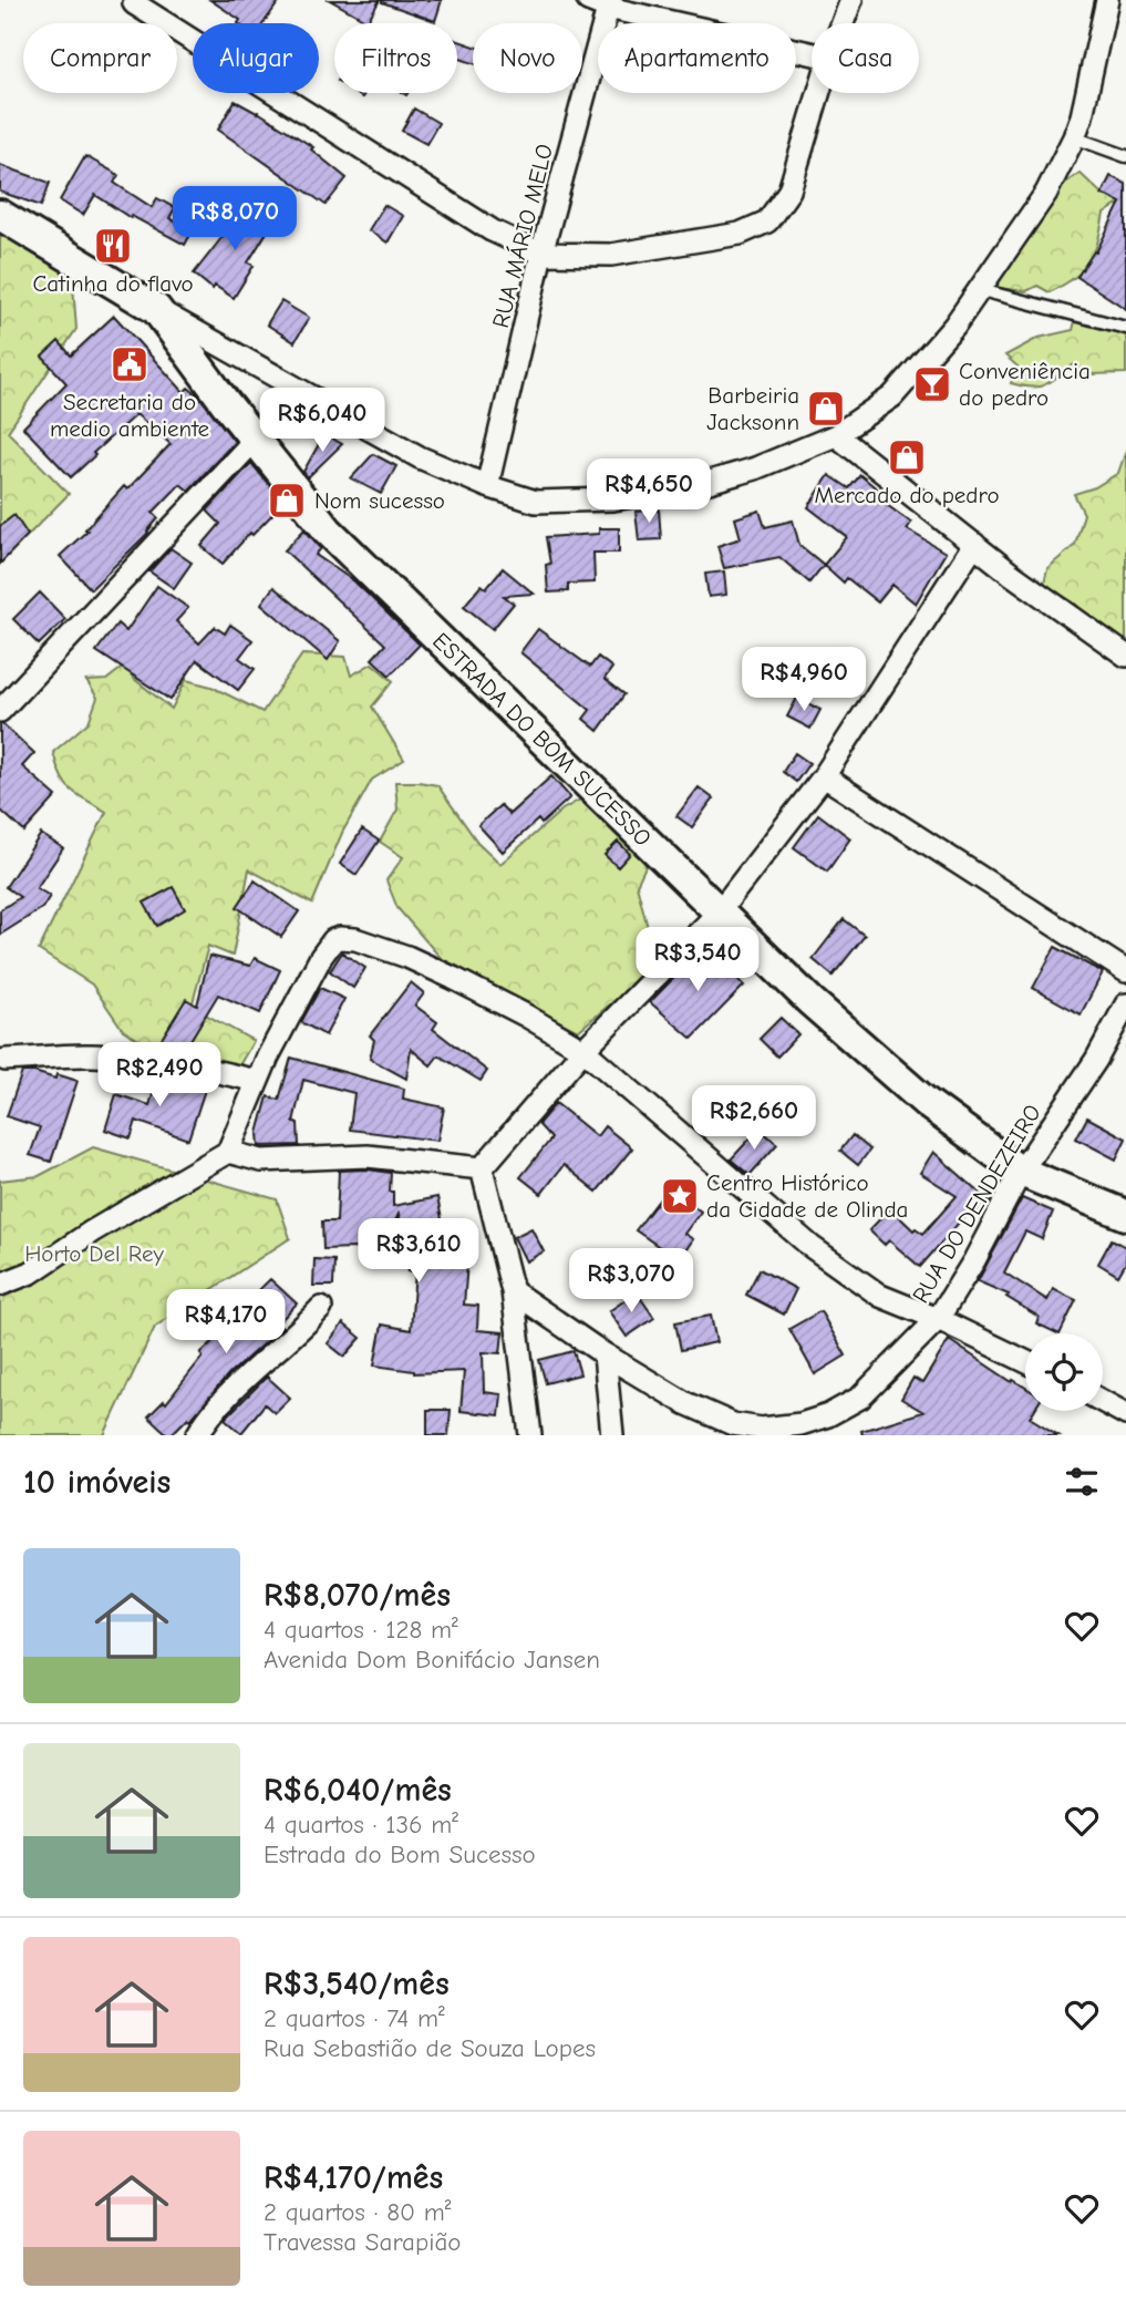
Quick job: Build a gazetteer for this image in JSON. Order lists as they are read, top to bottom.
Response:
{
  "streets": {
    "street": ["RUA MÁRIO MELO", "ESTRADA DO BOM SUCESSO", "RUA DO DENDEZEIRO"]
  },
  "crossings": [
    ["ESTRADA DO BOM SUCESSO", "RUA DO DENDEZEIRO"]
  ],
  "parks": ["Horto Del Rey"],
  "places": {
    "restaurant": ["Catinha do flavo"],
    "public building": ["Secretaria do medio ambiente"],
    "bar": ["Conveniência do pedro"],
    "shop": ["Barbeiria Jacksonn", "Mercado do pedro", "Nom sucesso"],
    "place": ["Centro Histórico da Cidade de Olinda"]
  },
  "page": {
    "chip": [
      "Comprar",
      "Alugar",
      "Filtros",
      "Novo",
      "Apartamento",
      "Casa"
    ],
    "price": [
      "R$8,070",
      "R$6,040",
      "R$4,650",
      "R$4,960",
      "R$3,540",
      "R$2,490",
      "R$2,660",
      "R$3,610",
      "R$3,070",
      "R$4,170"
    ],
    "heading": "10 imóveis",
    "list": [
      {
        "name": "R$8,070/mês",
        "note": "4 quartos · 128 m² · Avenida Dom Bonifácio Jansen"
      },
      {
        "name": "R$6,040/mês",
        "note": "4 quartos · 136 m² · Estrada do Bom Sucesso"
      },
      {
        "name": "R$3,540/mês",
        "note": "2 quartos · 74 m² · Rua Sebastião de Souza Lopes"
      },
      {
        "name": "R$4,170/mês",
        "note": "2 quartos · 80 m² · Travessa Sarapião"
      }
    ]
  }
}
